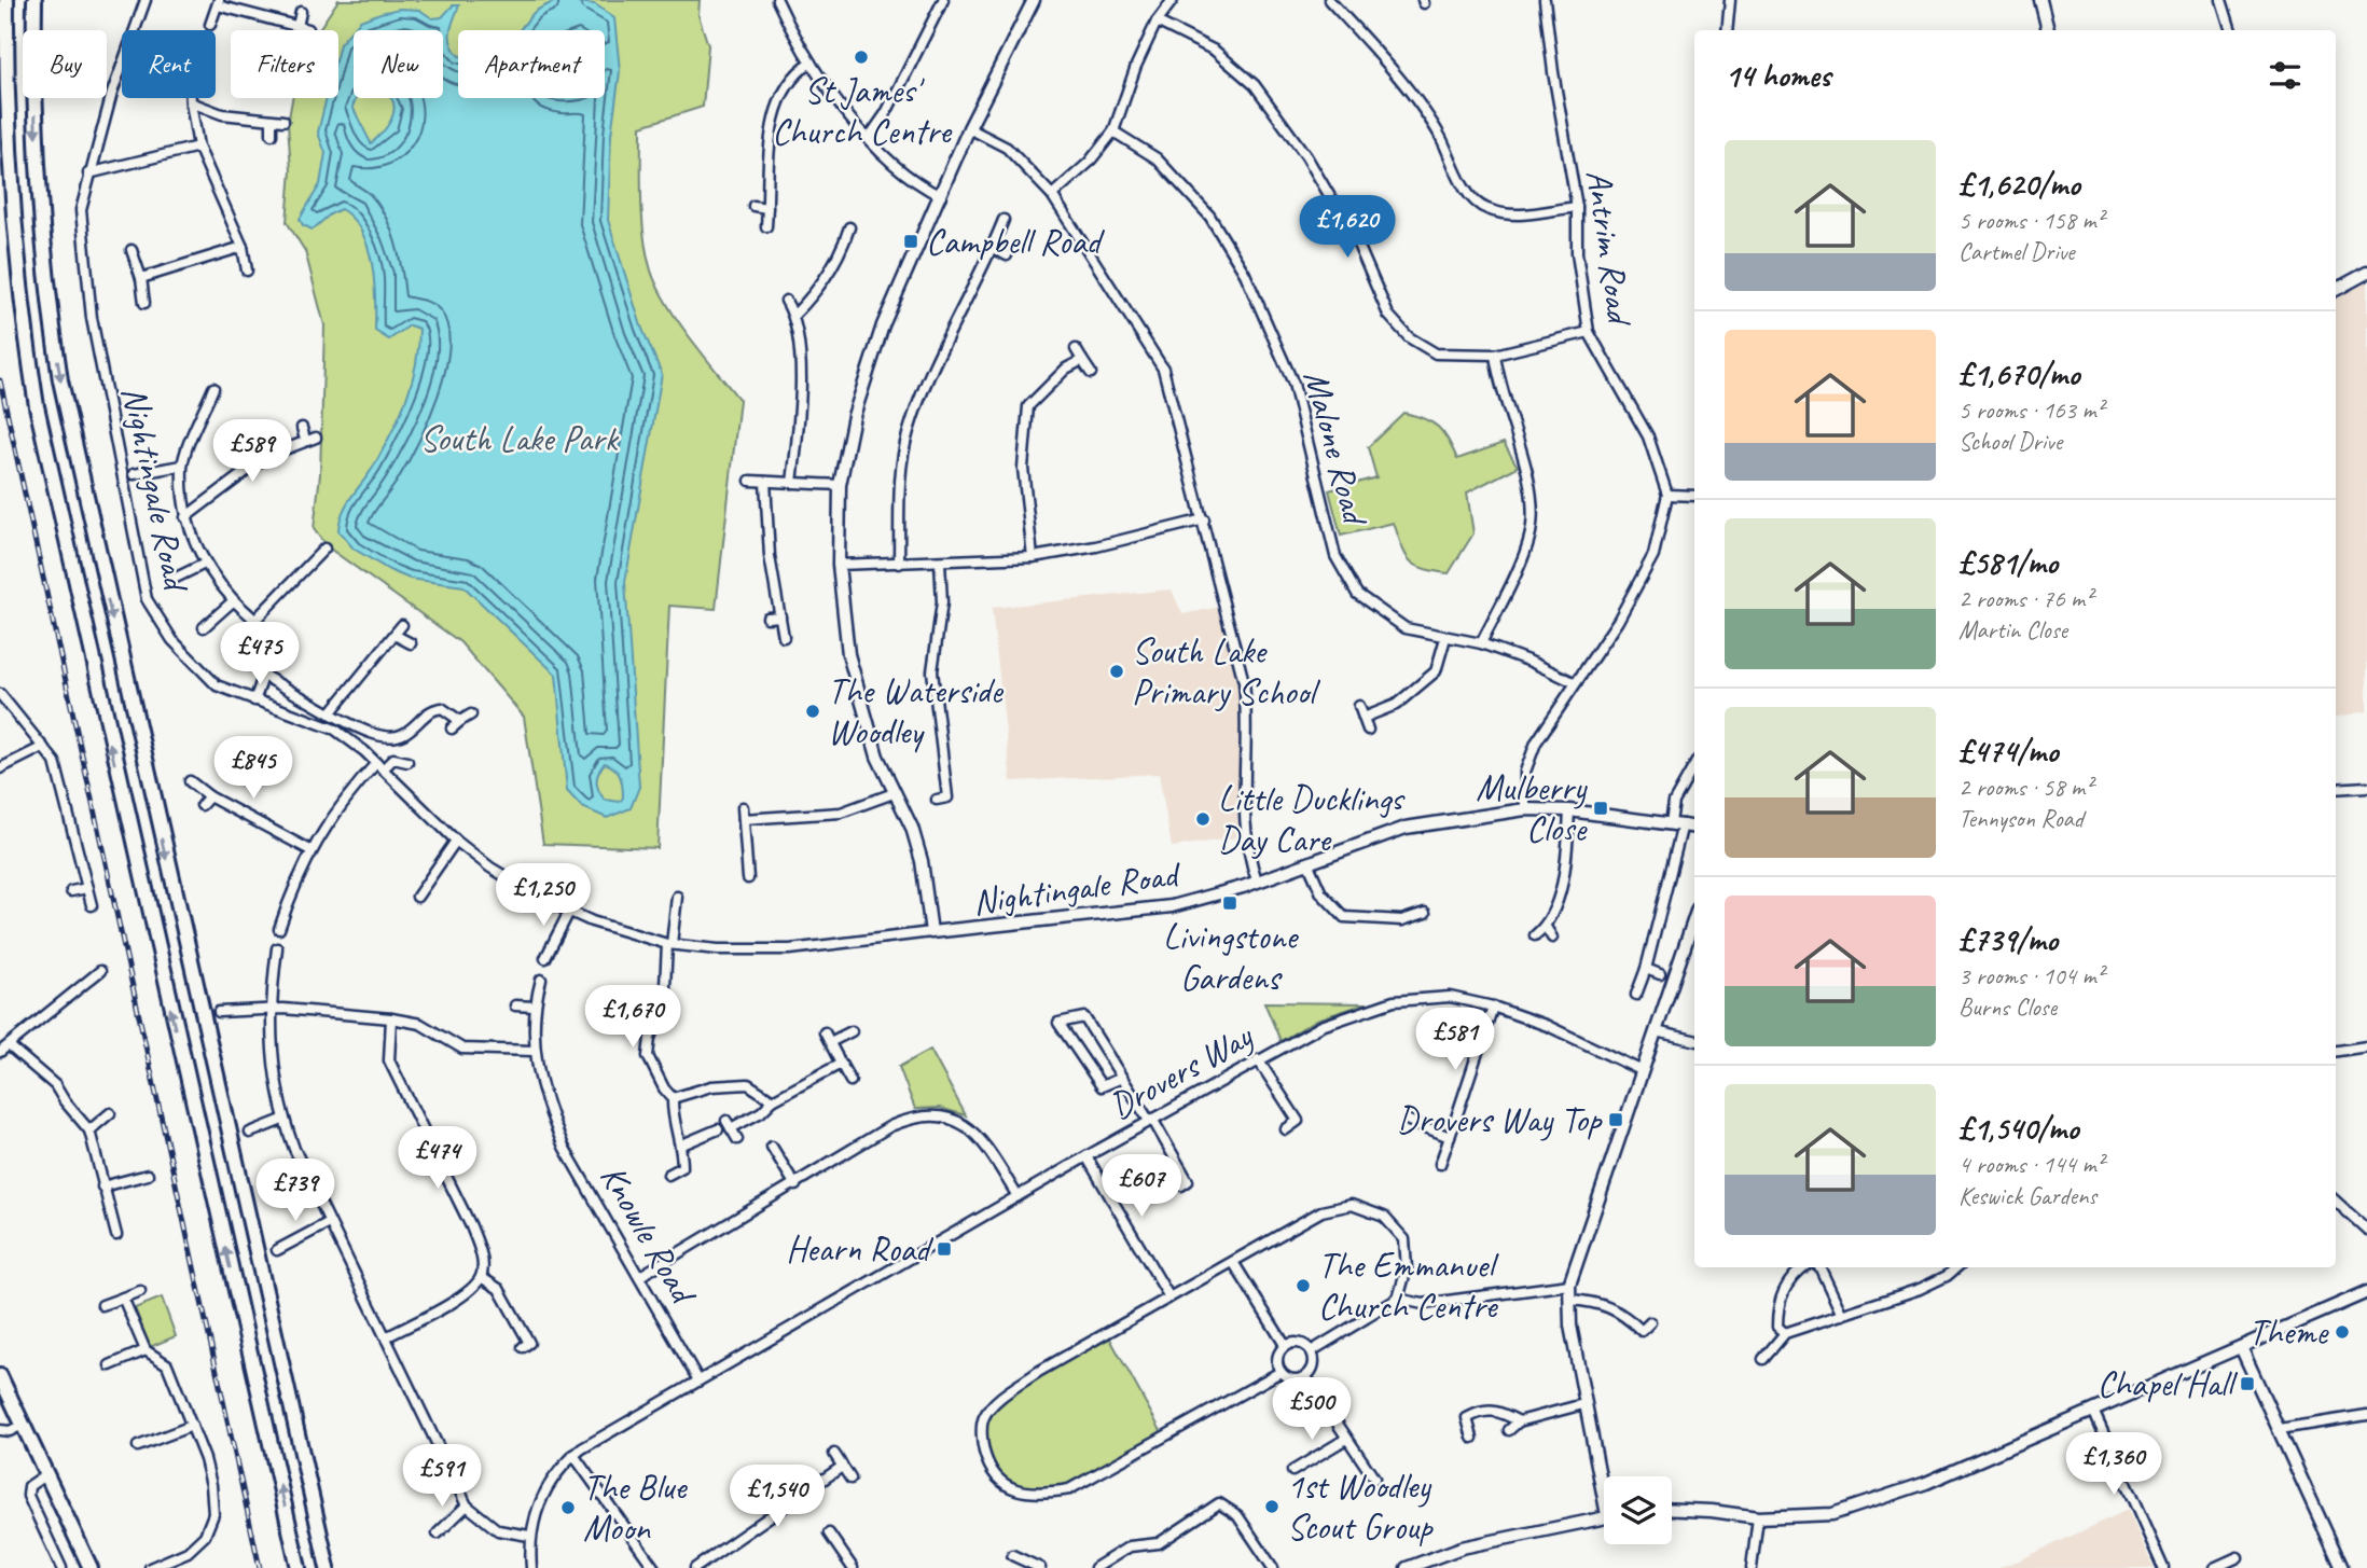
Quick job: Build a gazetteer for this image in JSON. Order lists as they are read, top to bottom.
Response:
{
  "streets": {
    "street": [
      "Antrim Road",
      "Malone Road",
      "Nightingale Road",
      "Drovers Way",
      "Knowle Road"
    ]
  },
  "crossings": [
    ["Drovers Way", "Knowle Road"]
  ],
  "parks": ["South Lake Park"],
  "places": {
    "other": [
      "St James' Church Centre",
      "South Lake Primary School",
      "The Waterside Woodley",
      "Little Ducklings Day Care",
      "The Emmanuel Church Centre",
      "Theme",
      "1st Woodley Scout Group",
      "The Blue Moon"
    ],
    "transit": [
      "Campbell Road",
      "Mulberry Close",
      "Livingstone Gardens",
      "Drovers Way Top",
      "Hearn Road",
      "Chapel Hall"
    ]
  },
  "page": {
    "chip": [
      "Buy",
      "Rent",
      "Filters",
      "New",
      "Apartment"
    ],
    "heading": "14 homes",
    "list": [
      {
        "name": "£1,620/mo",
        "note": "5 rooms · 158 m² · Cartmel Drive"
      },
      {
        "name": "£1,670/mo",
        "note": "5 rooms · 163 m² · School Drive"
      },
      {
        "name": "£581/mo",
        "note": "2 rooms · 76 m² · Martin Close"
      },
      {
        "name": "£474/mo",
        "note": "2 rooms · 58 m² · Tennyson Road"
      },
      {
        "name": "£739/mo",
        "note": "3 rooms · 104 m² · Burns Close"
      },
      {
        "name": "£1,540/mo",
        "note": "4 rooms · 144 m² · Keswick Gardens"
      }
    ],
    "price": [
      "£1,620",
      "£589",
      "£475",
      "£845",
      "£1,250",
      "£1,670",
      "£581",
      "£474",
      "£607",
      "£739",
      "£500",
      "£1,360",
      "£591",
      "£1,540"
    ]
  }
}
